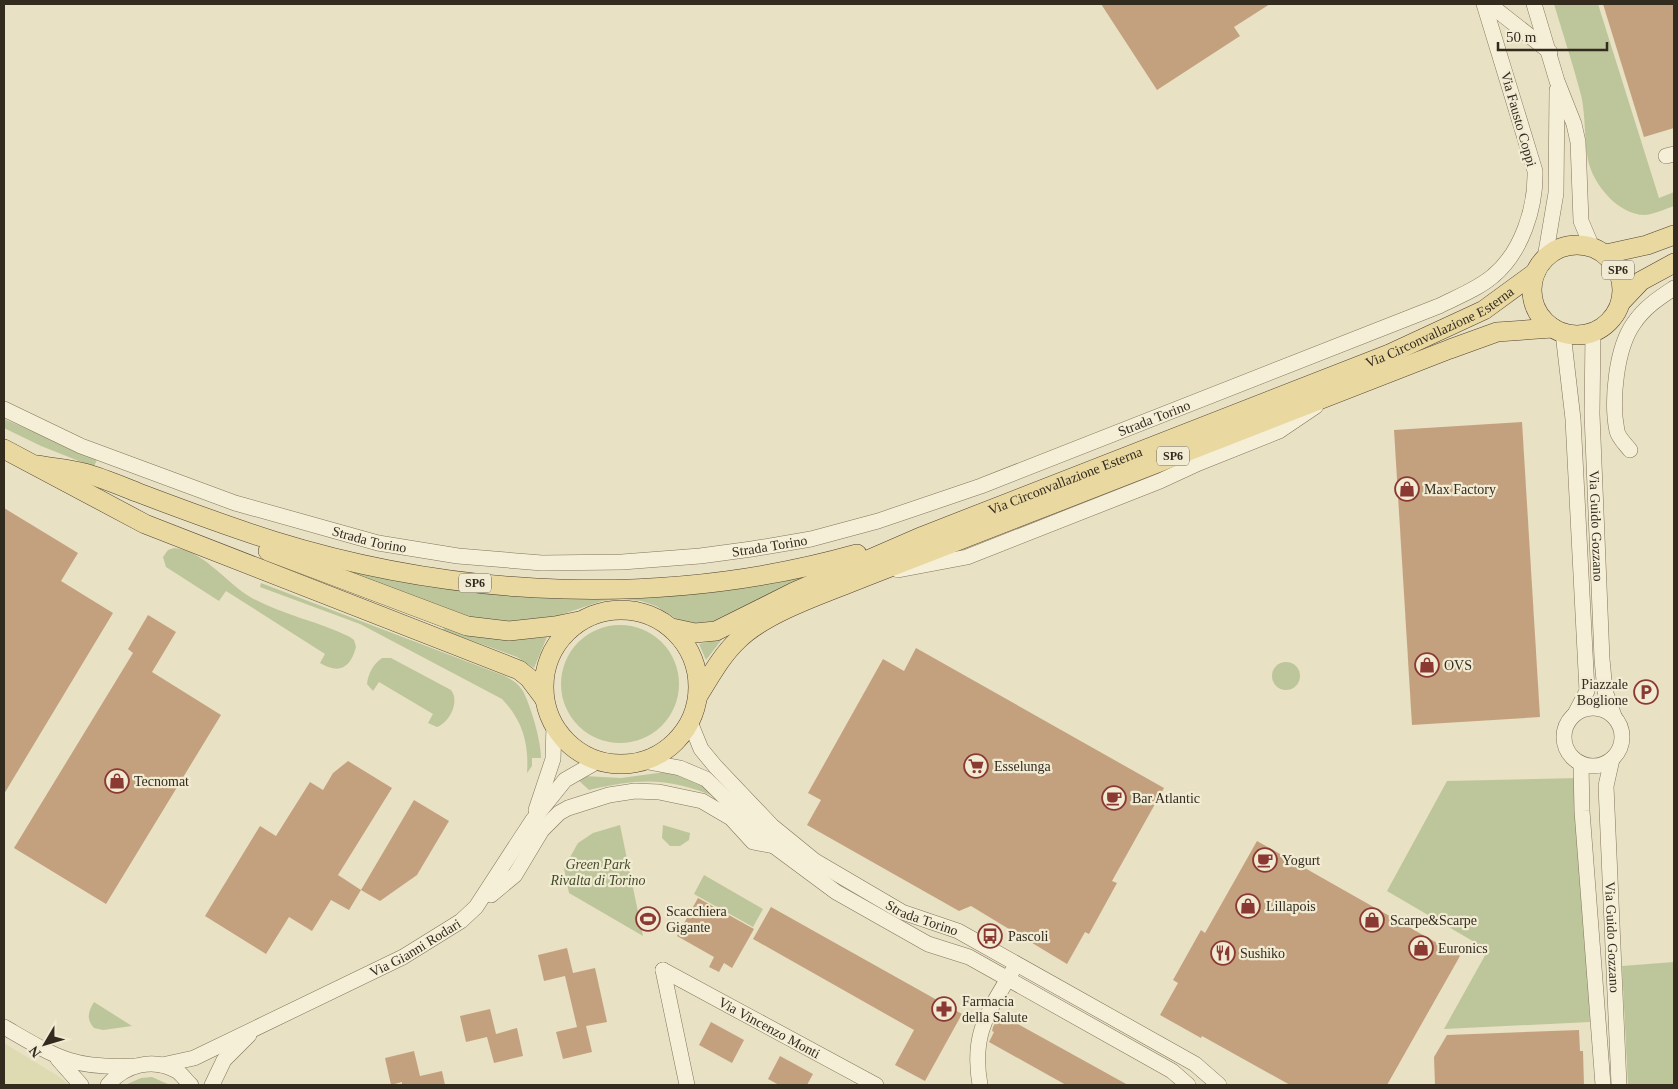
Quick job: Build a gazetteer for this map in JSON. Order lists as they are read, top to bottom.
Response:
{
  "streets": {
    "main road": ["SP6", "Via Circonvallazione Esterna"],
    "street": [
      "Via Fausto Coppi",
      "Strada Torino",
      "Via Guido Gozzano",
      "Via Gianni Rodari",
      "Via Vincenzo Monti"
    ]
  },
  "crossings": [
    ["Via Fausto Coppi", "Strada Torino"],
    ["SP6", "Via Circonvallazione Esterna"],
    ["SP6", "Strada Torino"],
    ["SP6", "Via Guido Gozzano"],
    ["SP6", "Via Gianni Rodari"],
    ["Via Circonvallazione Esterna", "Strada Torino"],
    ["Via Circonvallazione Esterna", "Via Guido Gozzano"],
    ["Via Circonvallazione Esterna", "Via Gianni Rodari"],
    ["Strada Torino", "Via Gianni Rodari"]
  ],
  "parks": ["Green Park Rivalta di Torino"],
  "places": {
    "shop": [
      "Max Factory",
      "OVS",
      "Tecnomat",
      "Lillapois",
      "Scarpe&Scarpe",
      "Euronics"
    ],
    "parking": ["Piazzale Boglione"],
    "supermarket": ["Esselunga"],
    "cafe": ["Bar Atlantic", "Yogurt"],
    "sports": ["Scacchiera Gigante"],
    "bus stop": ["Pascoli"],
    "restaurant": ["Sushiko"],
    "pharmacy": ["Farmacia della Salute"]
  },
  "scale_bar": "50 m",
  "north": "bottom left"
}
